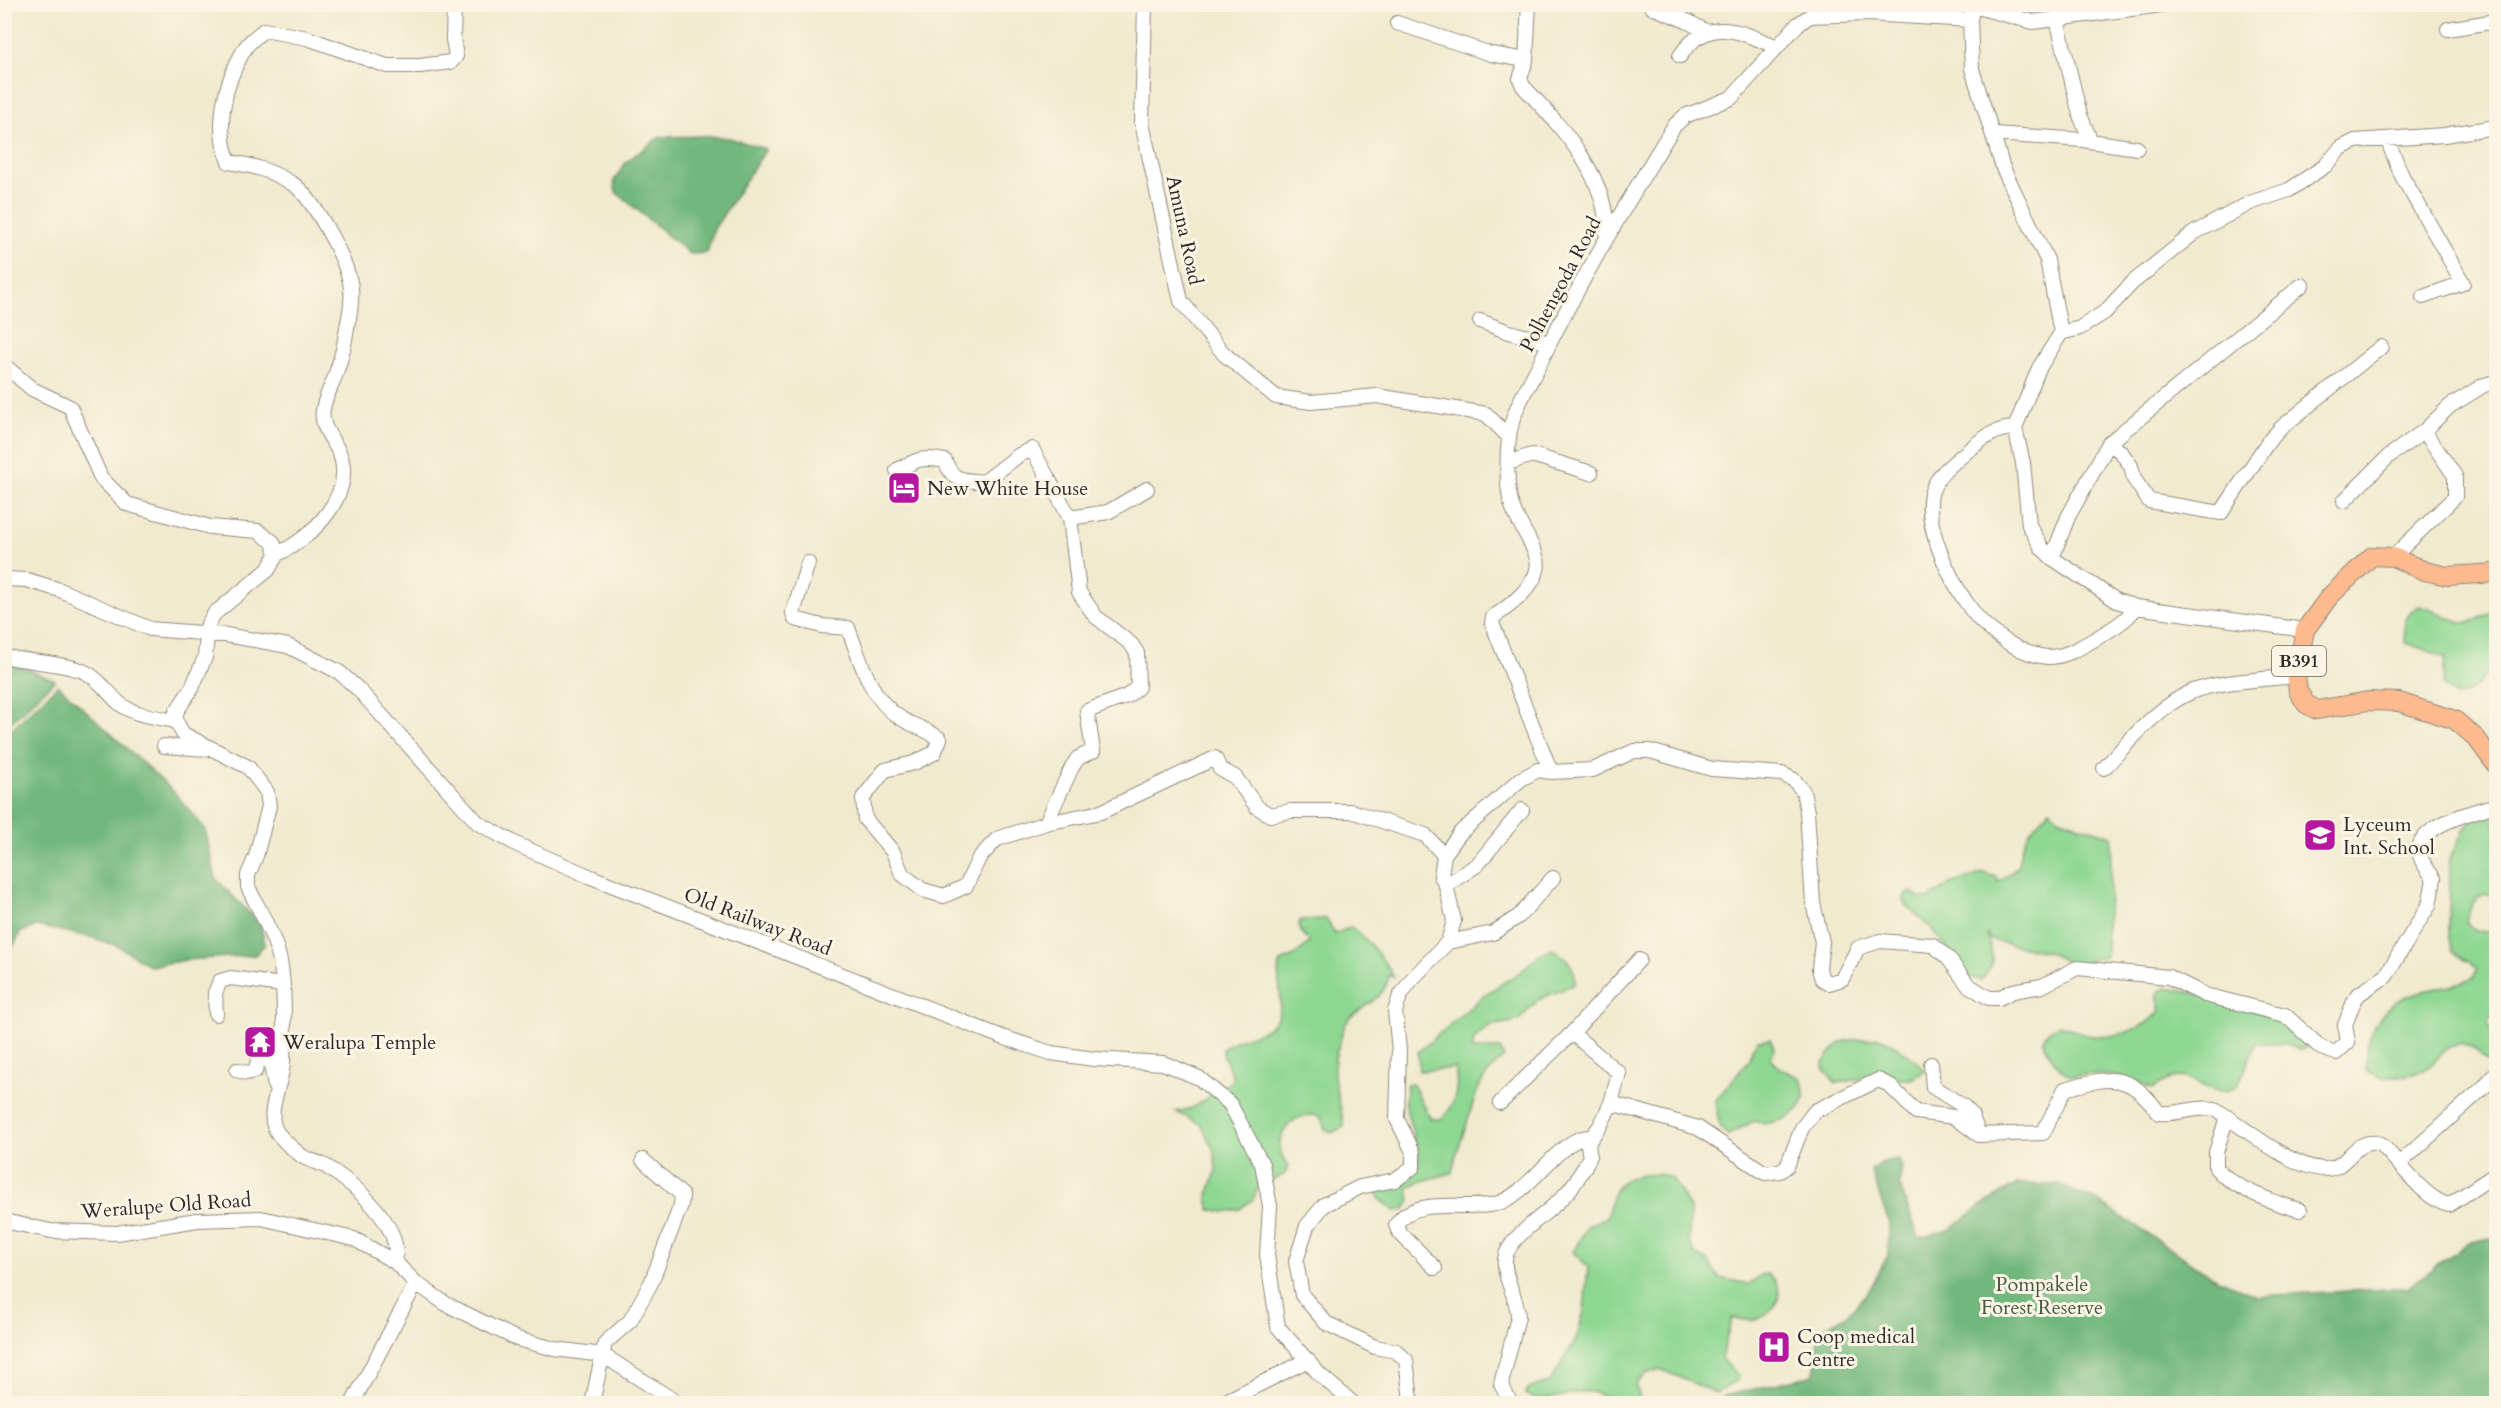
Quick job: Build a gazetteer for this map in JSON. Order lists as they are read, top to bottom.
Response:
{
  "streets": {
    "main road": ["B391"],
    "street": [
      "Amuna Road",
      "Polhengoda Road",
      "Old Railway Road",
      "Weralupe Old Road"
    ]
  },
  "crossings": [
    ["Amuna Road", "Polhengoda Road"]
  ],
  "parks": ["Pompakele Forest Reserve"],
  "places": {
    "hotel": ["New White House"],
    "school or university": ["Lyceum Int. School"],
    "temple": ["Weralupa Temple"],
    "hospital": ["Coop medical Centre"]
  }
}
